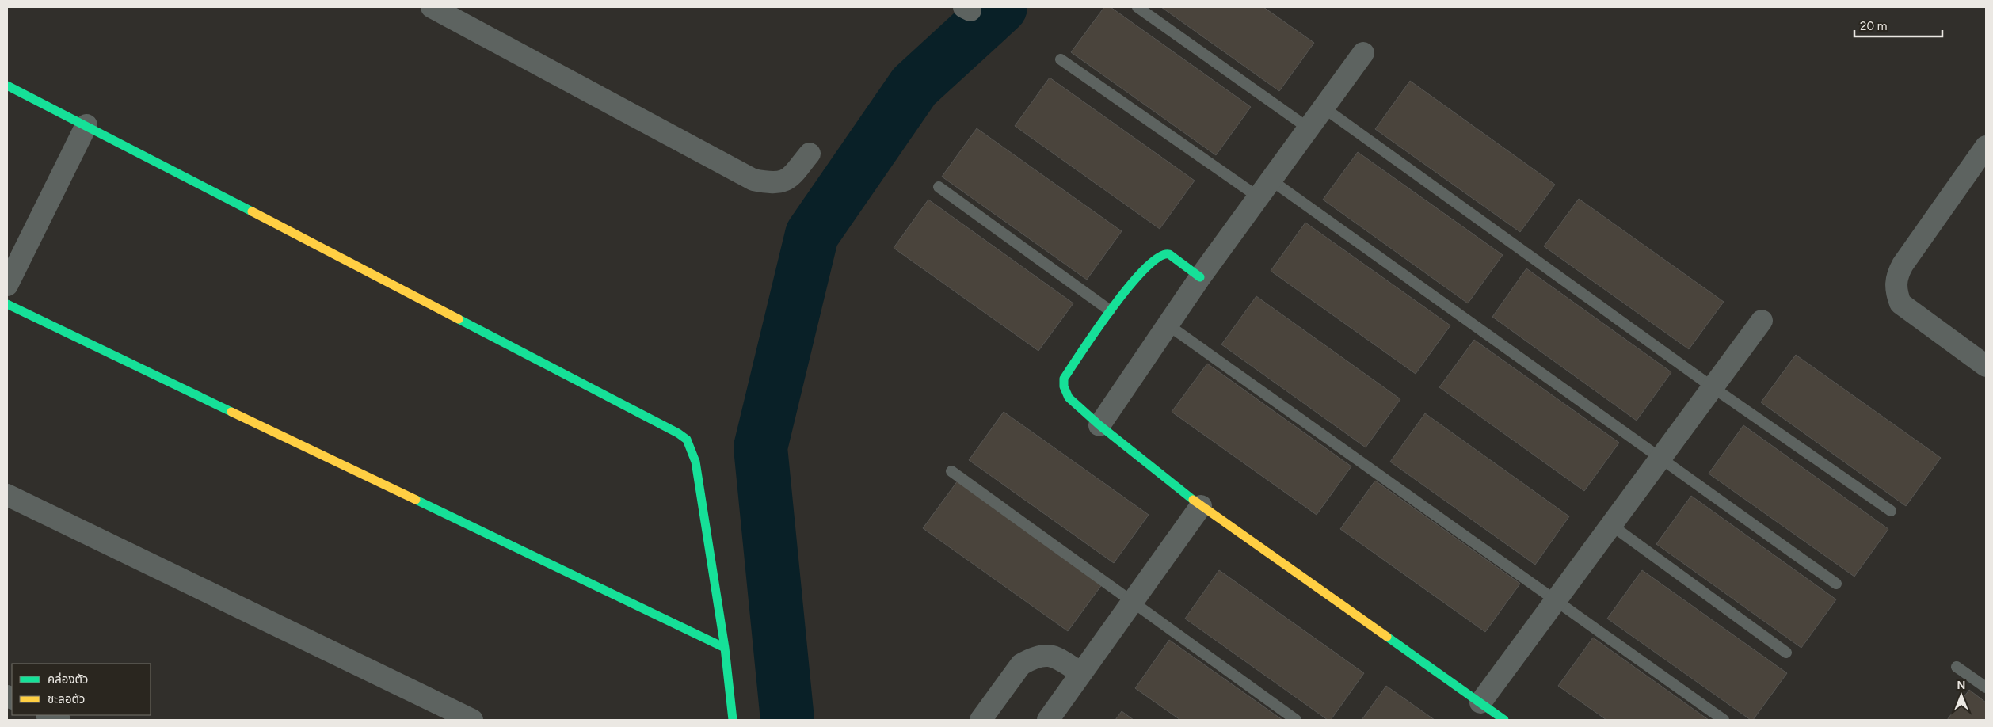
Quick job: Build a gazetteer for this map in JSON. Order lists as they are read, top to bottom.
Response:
{
  "legend": ["คล่องตัว", "ชะลอตัว"],
  "scale_bar": "20 m",
  "north": "top"
}
